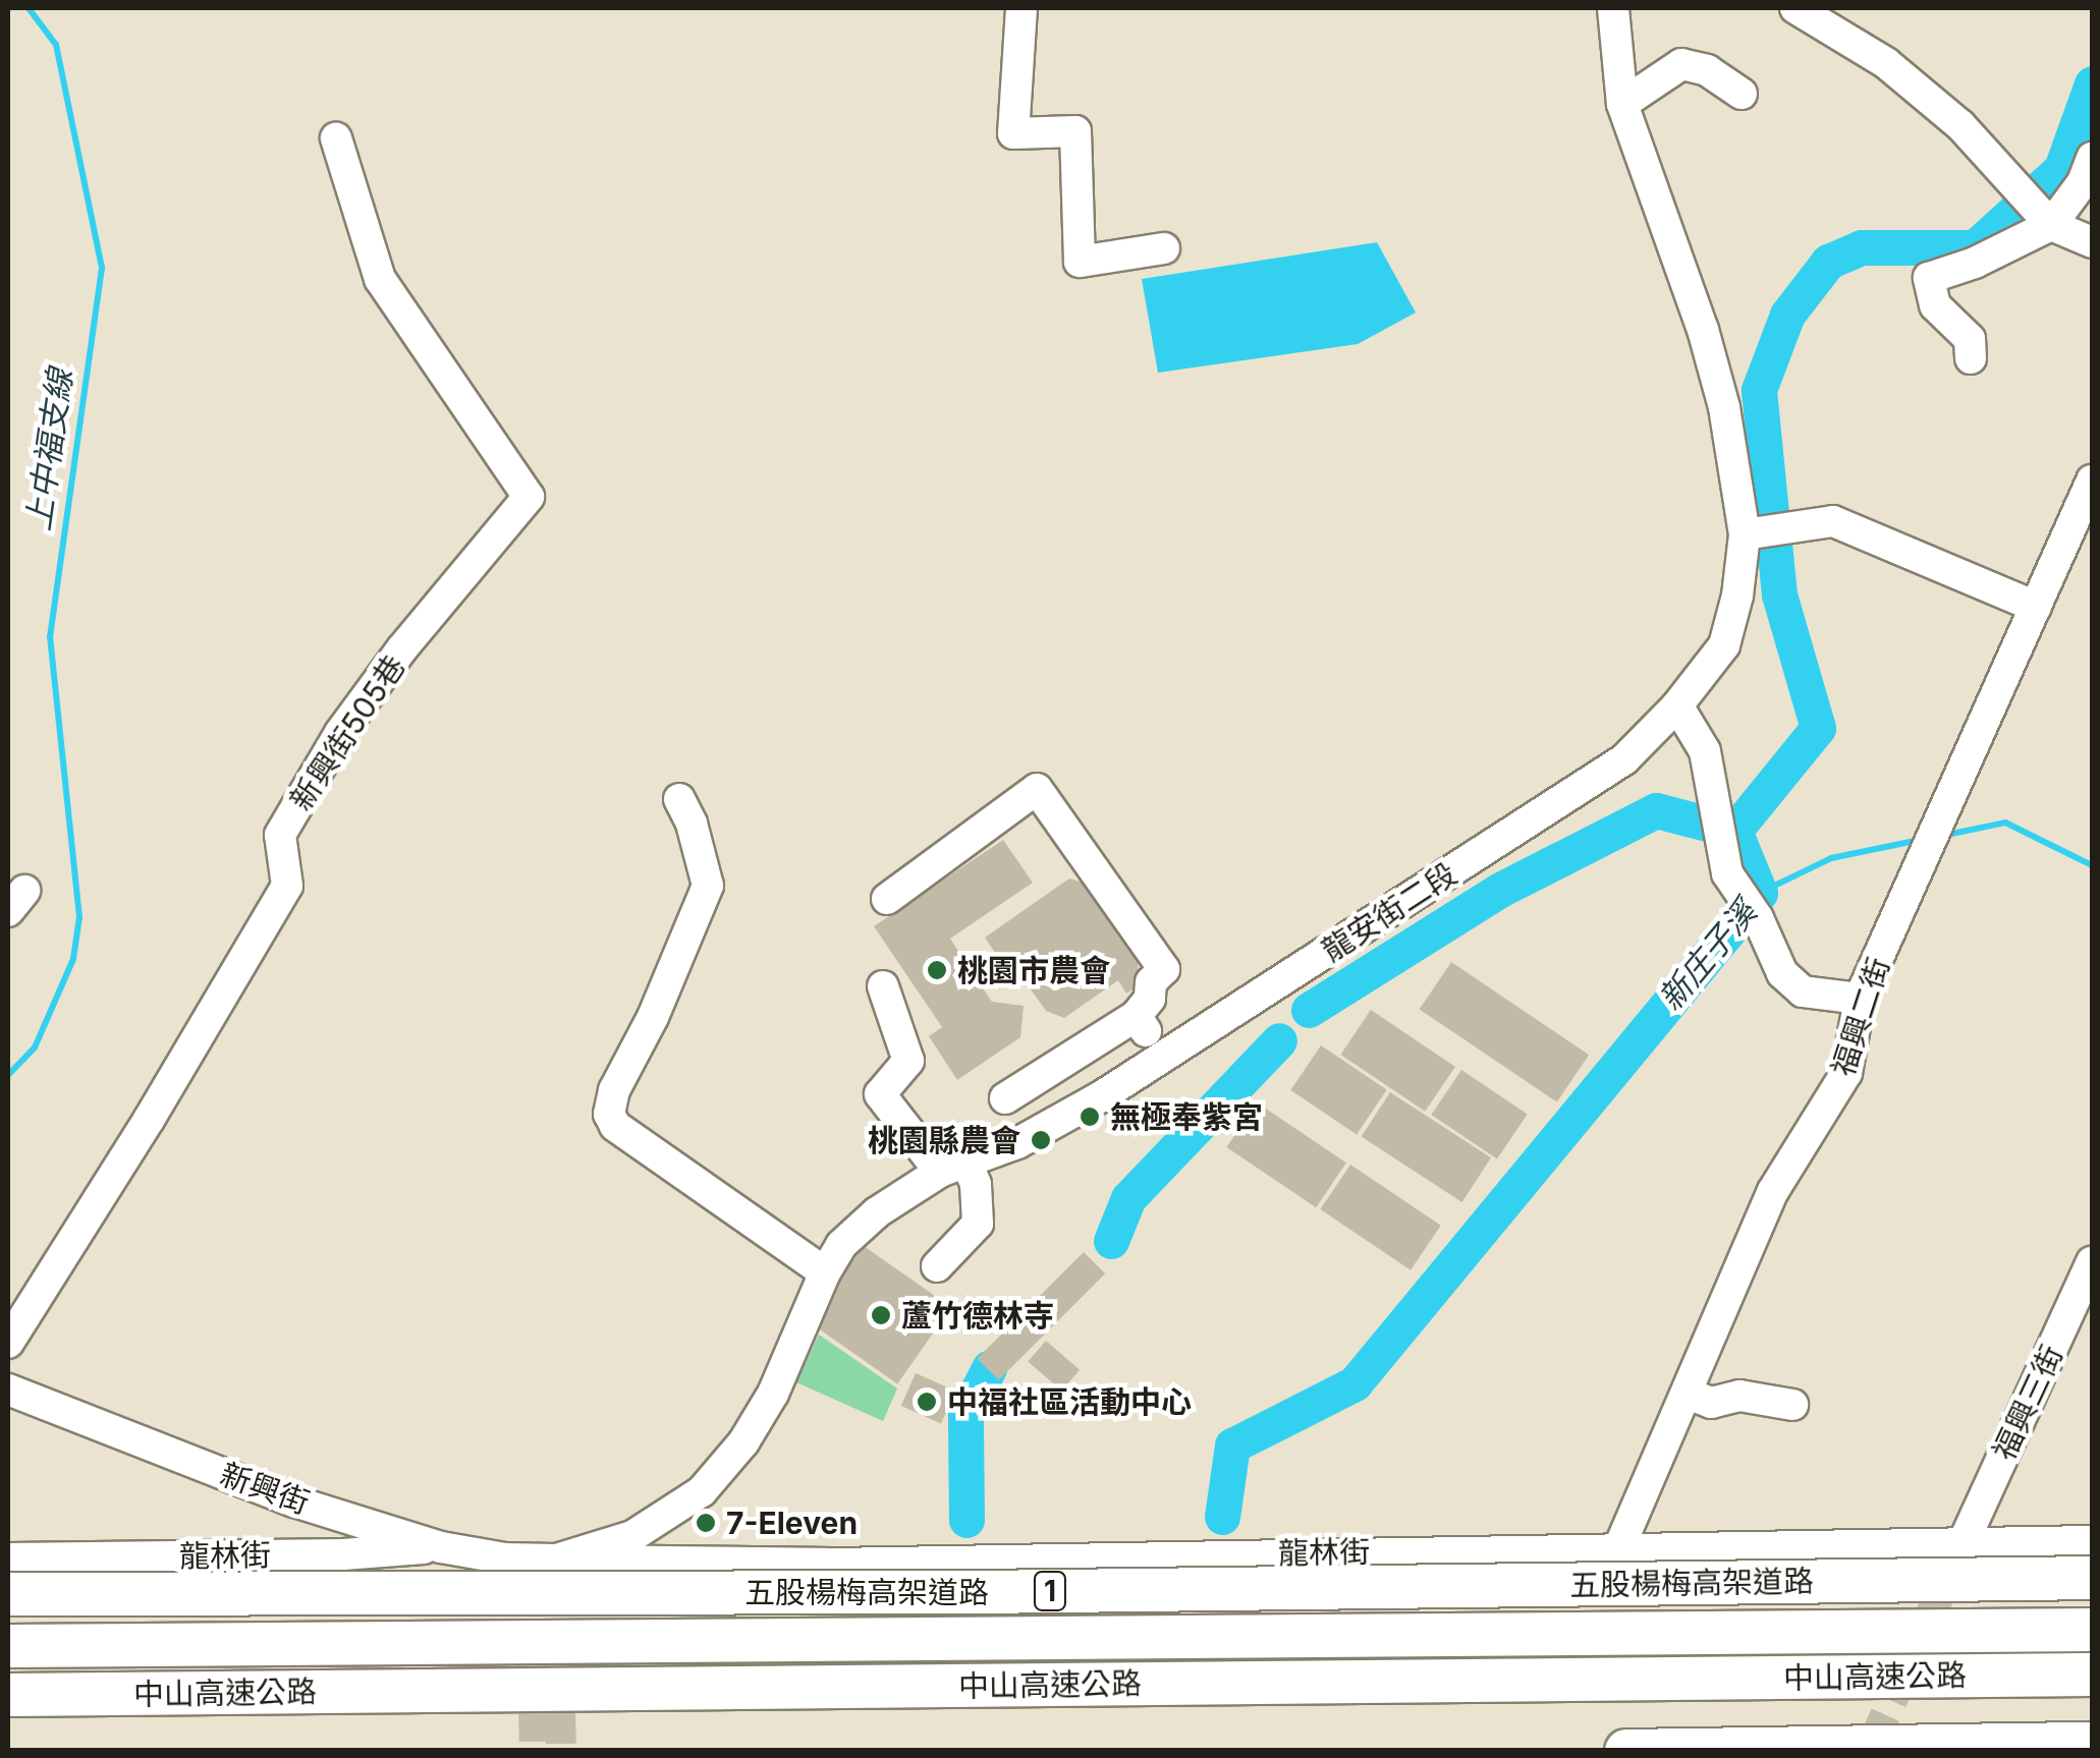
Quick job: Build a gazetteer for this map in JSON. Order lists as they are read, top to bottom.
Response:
{
  "streets": {
    "highway": ["五股楊梅高架道路", "1", "中山高速公路"],
    "street": [
      "新興街505巷",
      "龍安街二段",
      "福興二街",
      "福興三街",
      "新興街",
      "龍林街"
    ]
  },
  "crossings": [
    ["龍安街二段", "新興街"],
    ["龍安街二段", "龍林街"],
    ["福興二街", "龍林街"],
    ["福興三街", "龍林街"],
    ["新興街", "龍林街"]
  ],
  "water": ["上中福支線", "新庄子溪"],
  "places": [
    "桃園市農會",
    "無極奉紫宮",
    "桃園縣農會",
    "蘆竹德林寺",
    "中福社區活動中心",
    "7-Eleven"
  ]
}
